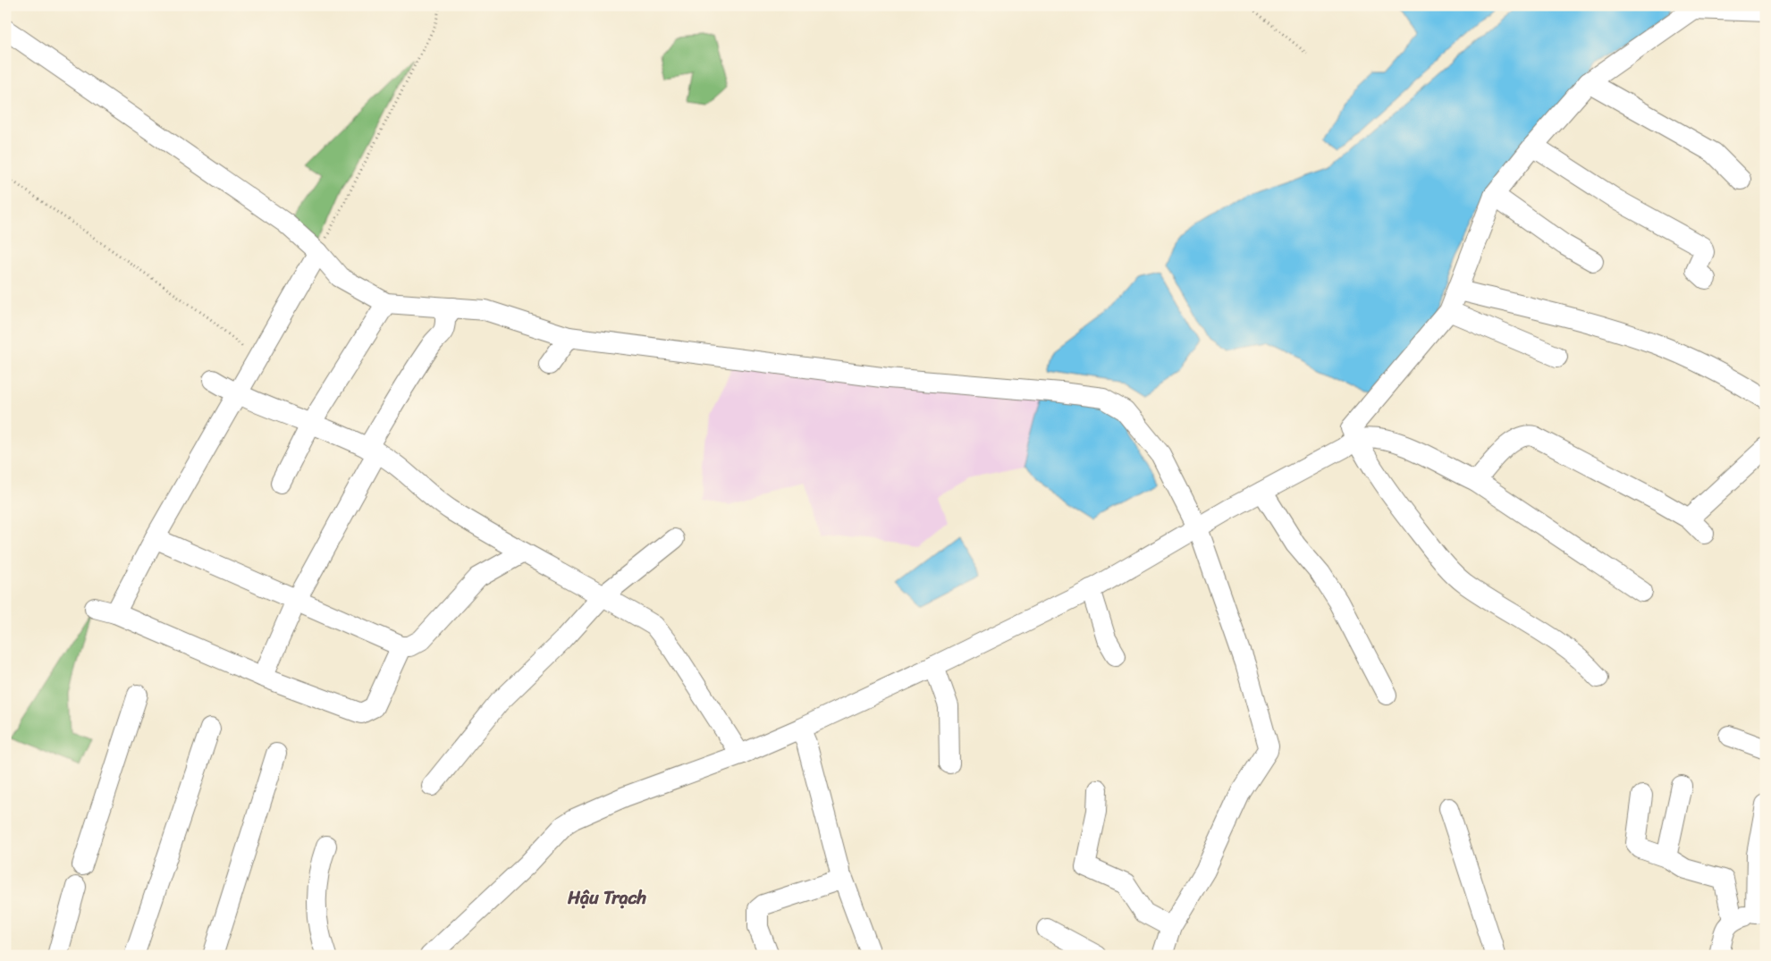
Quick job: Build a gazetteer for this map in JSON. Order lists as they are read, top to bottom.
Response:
{
  "districts": ["Hậu Trạch"]
}
